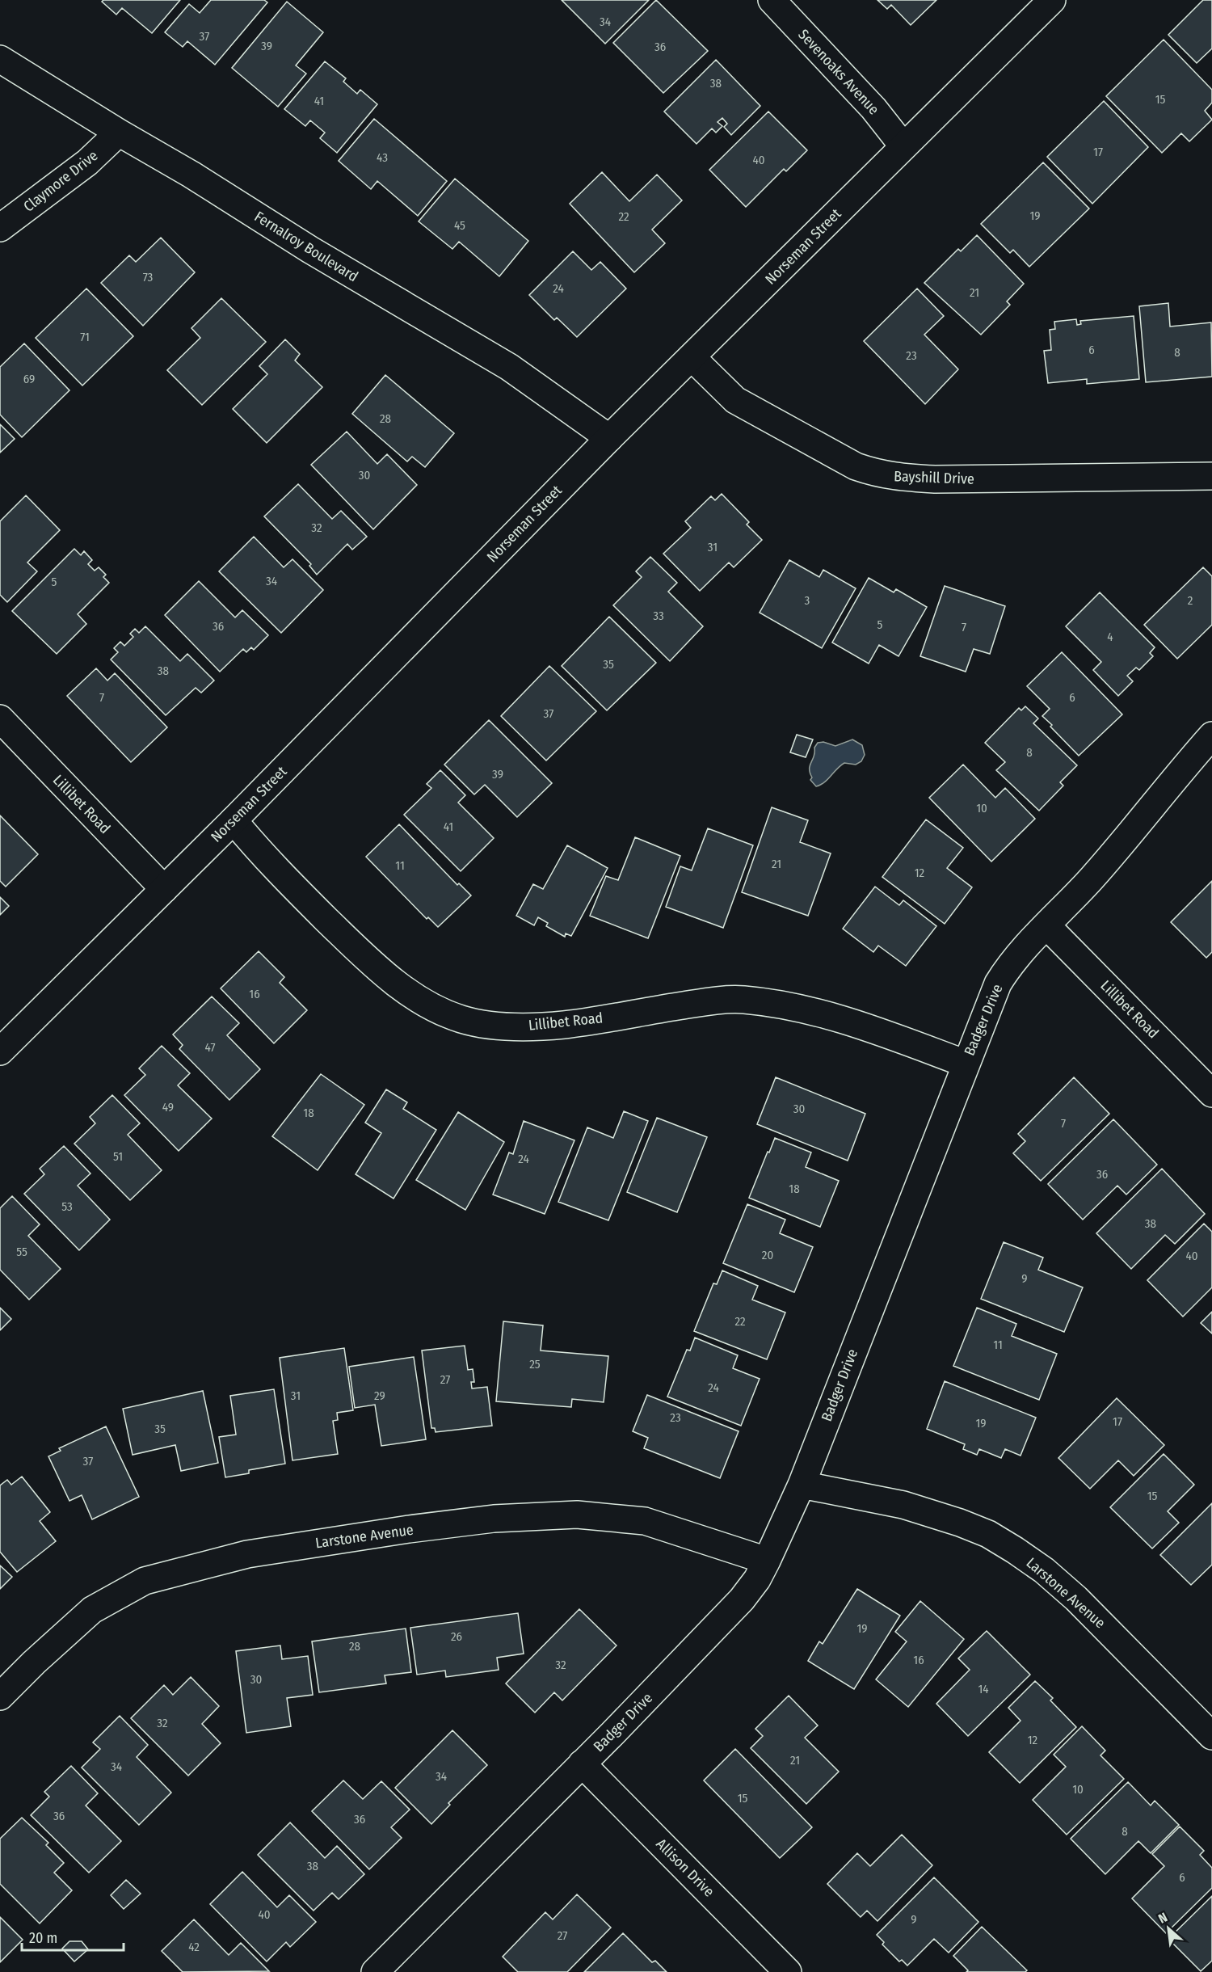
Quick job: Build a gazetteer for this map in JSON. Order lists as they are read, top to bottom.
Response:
{
  "streets": {
    "street": [
      "Sevenoaks Avenue",
      "Claymore Drive",
      "Fernalroy Boulevard",
      "Norseman Street",
      "Bayshill Drive",
      "Lillibet Road",
      "Badger Drive",
      "Larstone Avenue",
      "Allison Drive"
    ]
  },
  "crossings": [
    ["Sevenoaks Avenue", "Norseman Street"],
    ["Claymore Drive", "Fernalroy Boulevard"],
    ["Fernalroy Boulevard", "Norseman Street"],
    ["Norseman Street", "Bayshill Drive"],
    ["Norseman Street", "Lillibet Road"],
    ["Lillibet Road", "Badger Drive"],
    ["Badger Drive", "Larstone Avenue"],
    ["Badger Drive", "Allison Drive"]
  ],
  "house_numbers": [
    "34",
    "37",
    "39",
    "36",
    "38",
    "15",
    "41",
    "17",
    "43",
    "40",
    "19",
    "22",
    "45",
    "73",
    "24",
    "21",
    "71",
    "6",
    "8",
    "23",
    "69",
    "28",
    "30",
    "32",
    "31",
    "34",
    "5",
    "3",
    "2",
    "33",
    "5",
    "36",
    "7",
    "4",
    "35",
    "38",
    "7",
    "6",
    "37",
    "8",
    "39",
    "10",
    "41",
    "21",
    "11",
    "12",
    "16",
    "47",
    "49",
    "30",
    "18",
    "7",
    "51",
    "24",
    "36",
    "18",
    "53",
    "38",
    "55",
    "20",
    "40",
    "9",
    "22",
    "11",
    "25",
    "27",
    "24",
    "31",
    "29",
    "23",
    "17",
    "19",
    "35",
    "37",
    "15",
    "19",
    "26",
    "28",
    "16",
    "32",
    "30",
    "14",
    "32",
    "12",
    "21",
    "34",
    "34",
    "10",
    "15",
    "36",
    "36",
    "8",
    "38",
    "6",
    "40",
    "9",
    "27",
    "42"
  ],
  "scale_bar": "20 m",
  "north": "top left"
}
